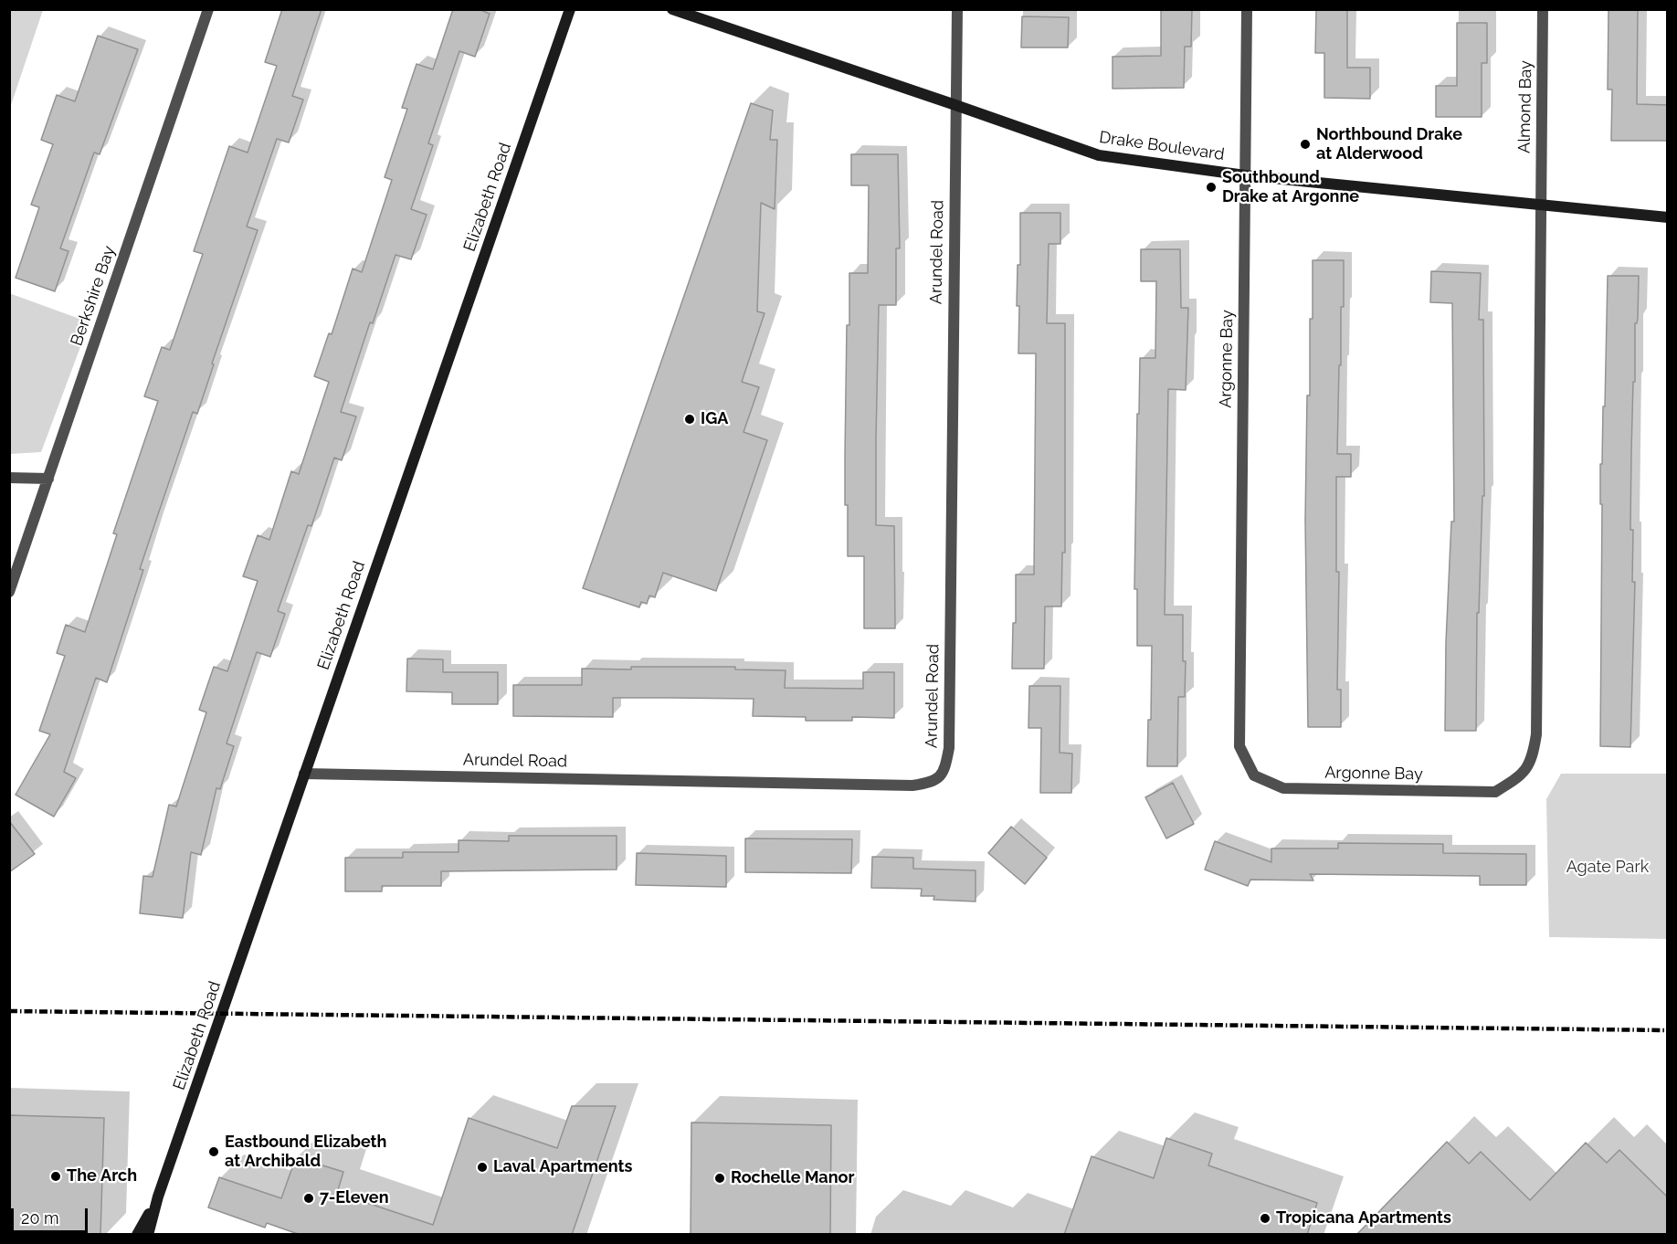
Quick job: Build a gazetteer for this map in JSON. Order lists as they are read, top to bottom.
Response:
{
  "streets": {
    "street": [
      "Almond Bay",
      "Drake Boulevard",
      "Elizabeth Road",
      "Arundel Road",
      "Berkshire Bay",
      "Argonne Bay"
    ]
  },
  "crossings": [
    ["Almond Bay", "Drake Boulevard"],
    ["Almond Bay", "Argonne Bay"],
    ["Drake Boulevard", "Arundel Road"],
    ["Drake Boulevard", "Argonne Bay"],
    ["Elizabeth Road", "Arundel Road"]
  ],
  "parks": ["Agate Park"],
  "places": [
    "Northbound Drake at Alderwood",
    "Southbound Drake at Argonne",
    "IGA",
    "Eastbound Elizabeth at Archibald",
    "Laval Apartments",
    "The Arch",
    "Rochelle Manor",
    "7-Eleven",
    "Tropicana Apartments"
  ],
  "scale_bar": "20 m"
}
